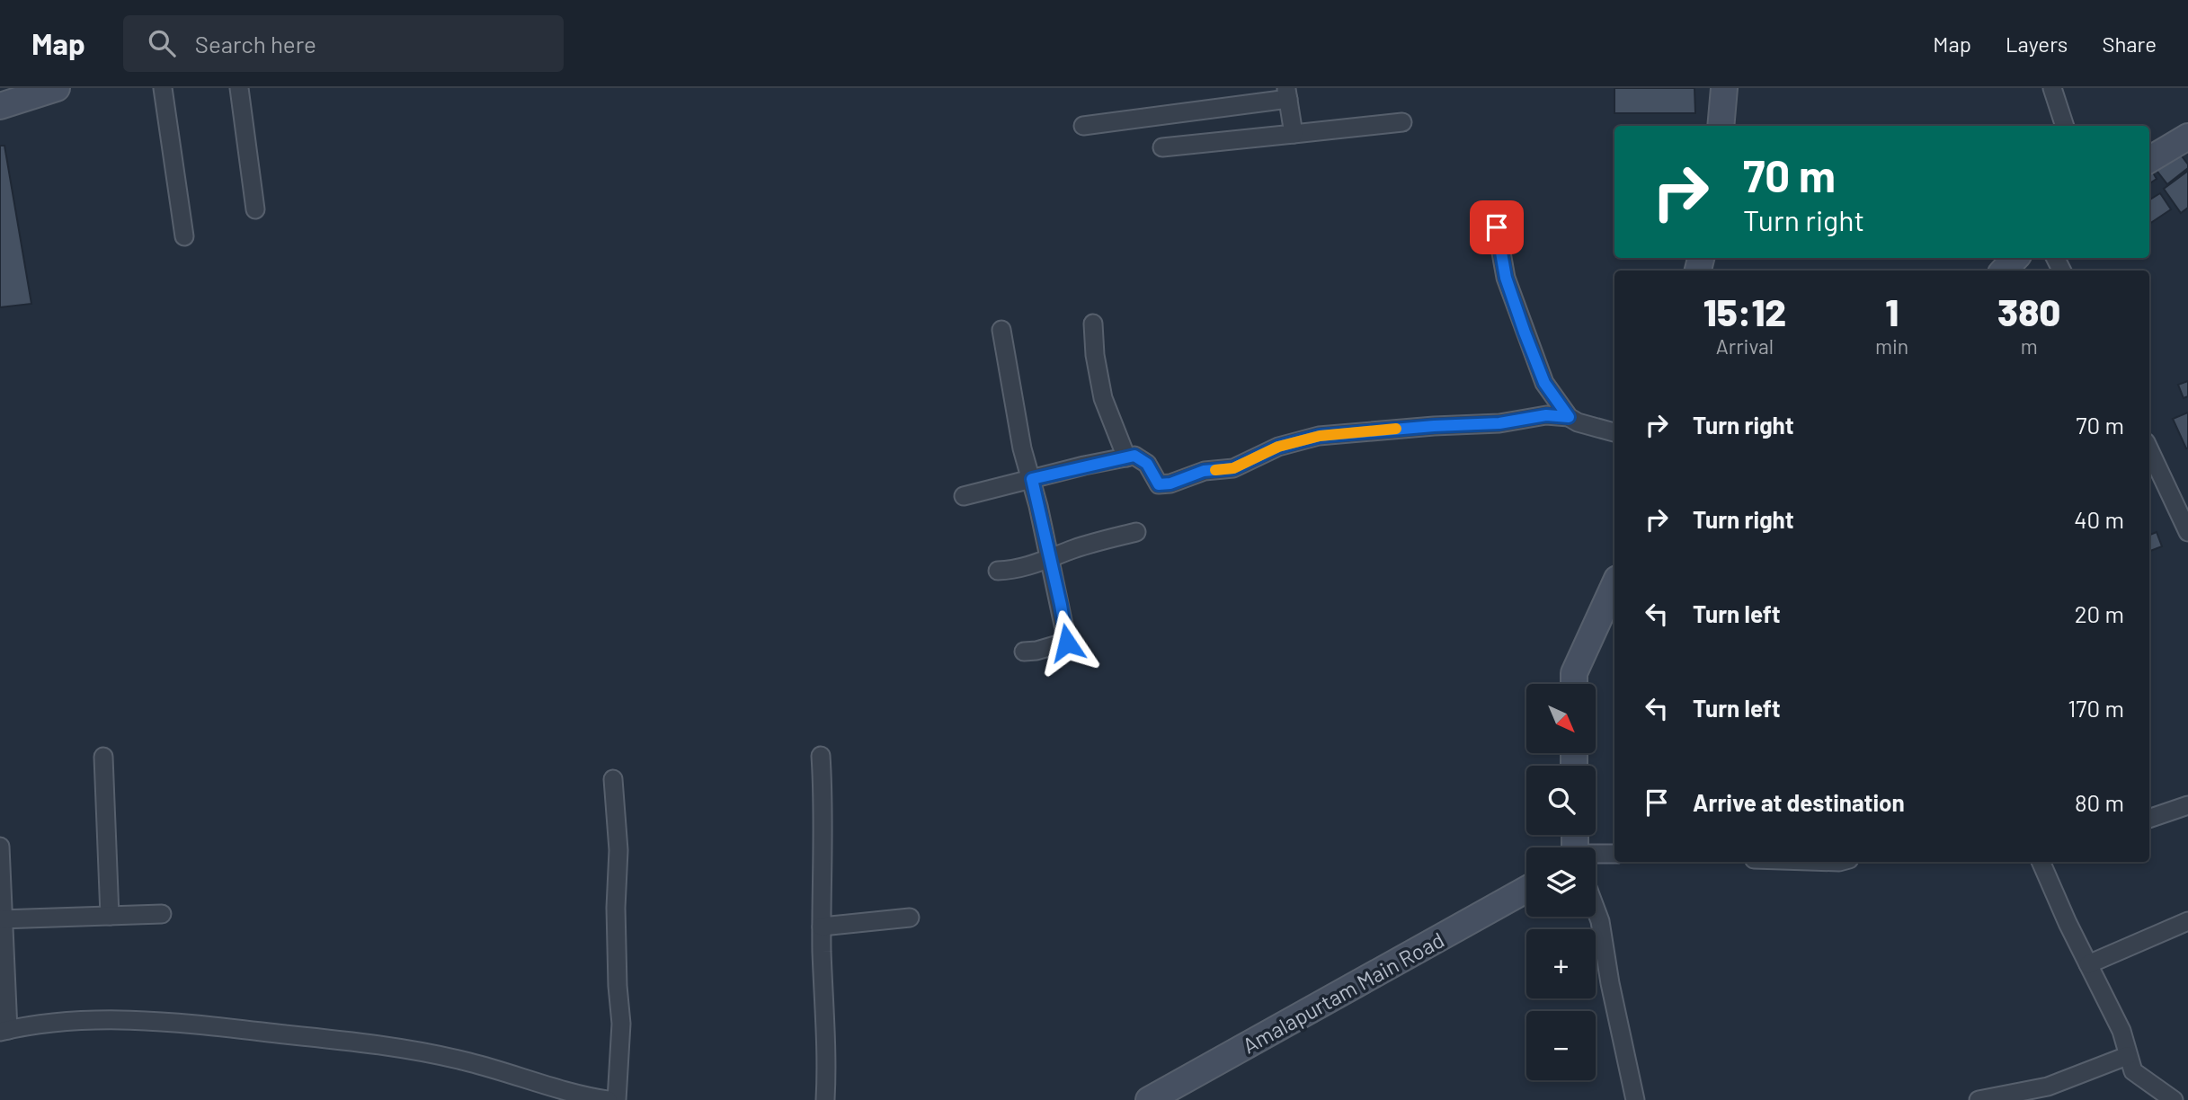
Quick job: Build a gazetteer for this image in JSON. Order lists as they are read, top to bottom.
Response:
{
  "streets": {
    "street": ["Amalapurtam Main Road"]
  },
  "north": "bottom right",
  "page": {
    "header": "Map",
    "search": "Search here",
    "nav": ["Map", "Layers", "Share"],
    "turn": ["70 m", "Turn right"],
    "eta": [
      "15:12",
      "Arrival",
      "1",
      "min",
      "380",
      "m"
    ],
    "list": [
      {
        "name": "Turn right",
        "value": "70 m"
      },
      {
        "name": "Turn right",
        "value": "40 m"
      },
      {
        "name": "Turn left",
        "value": "20 m"
      },
      {
        "name": "Turn left",
        "value": "170 m"
      },
      {
        "name": "Arrive at destination",
        "value": "80 m"
      }
    ],
    "map_buttons": ["+", "−"]
  }
}
